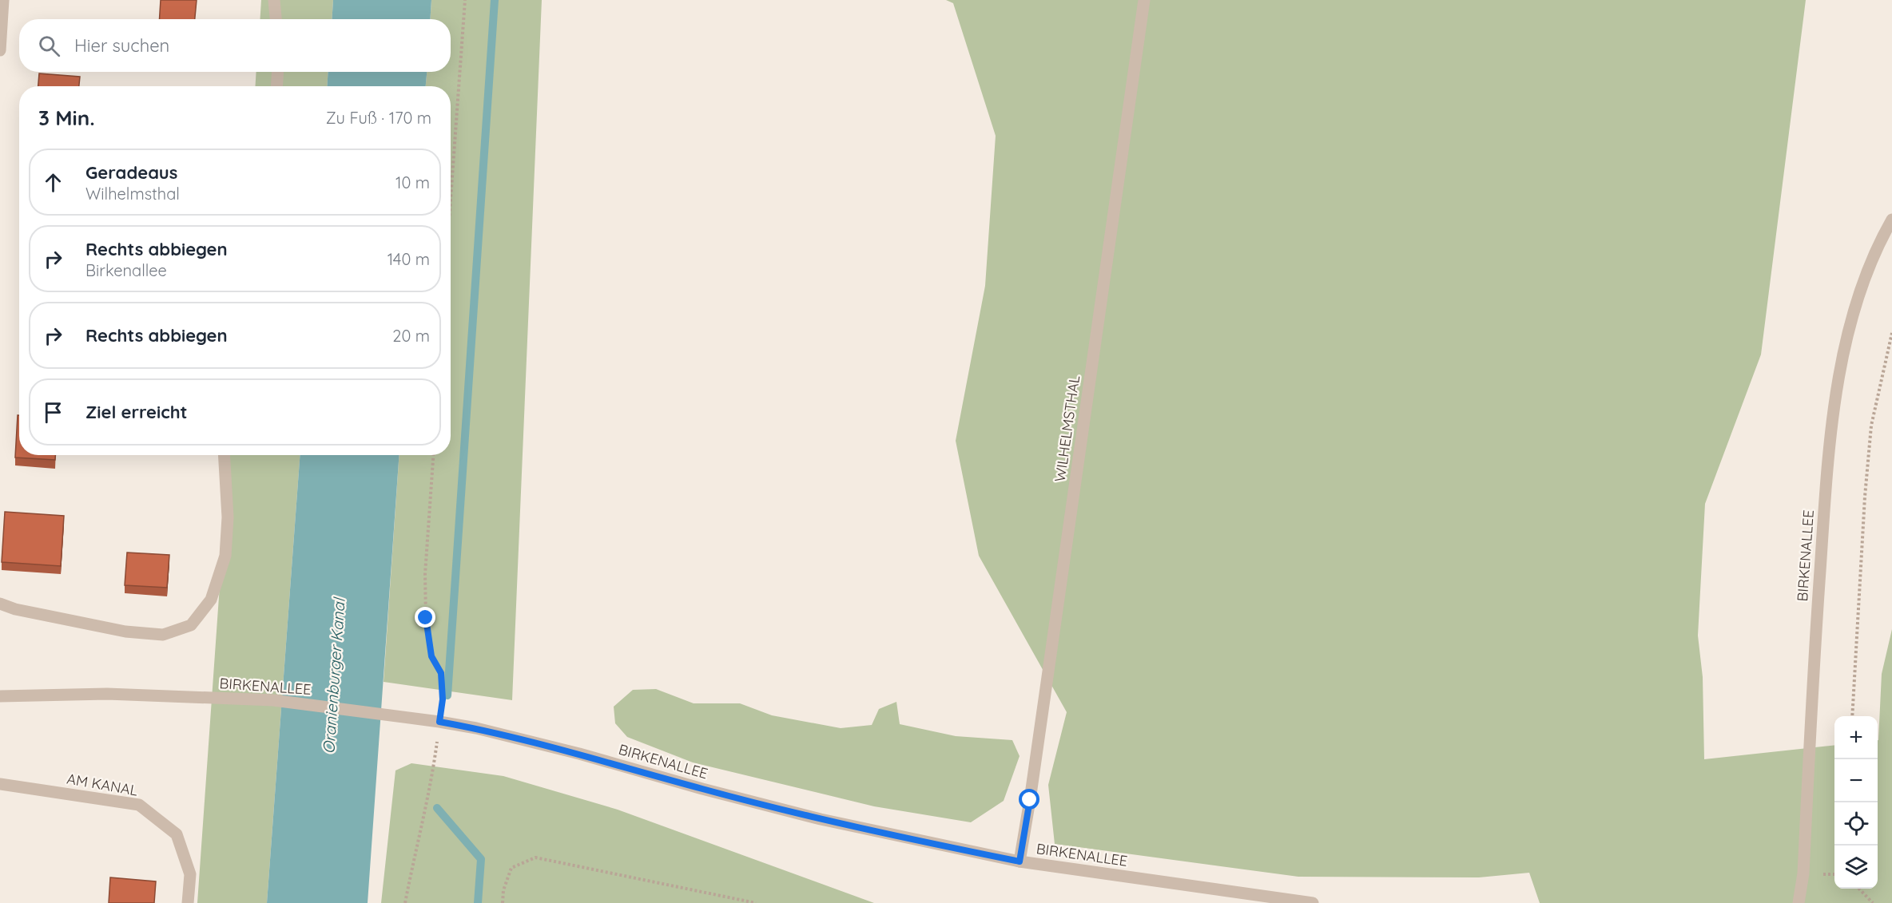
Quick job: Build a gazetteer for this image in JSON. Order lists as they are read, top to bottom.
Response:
{
  "streets": {
    "street": ["WILHELMSTHAL", "BIRKENALLEE", "AM KANAL"]
  },
  "crossings": [
    ["WILHELMSTHAL", "BIRKENALLEE"]
  ],
  "water": ["Oranienburger Kanal"],
  "page": {
    "search": "Hier suchen",
    "heading": ["3 Min.", "Zu Fuß · 170 m"],
    "list": [
      ["Geradeaus", "Wilhelmsthal", "10 m"],
      ["Rechts abbiegen", "Birkenallee", "140 m"],
      ["Rechts abbiegen", "20 m"],
      "Ziel erreicht"
    ],
    "map_buttons": ["+", "−"]
  }
}
